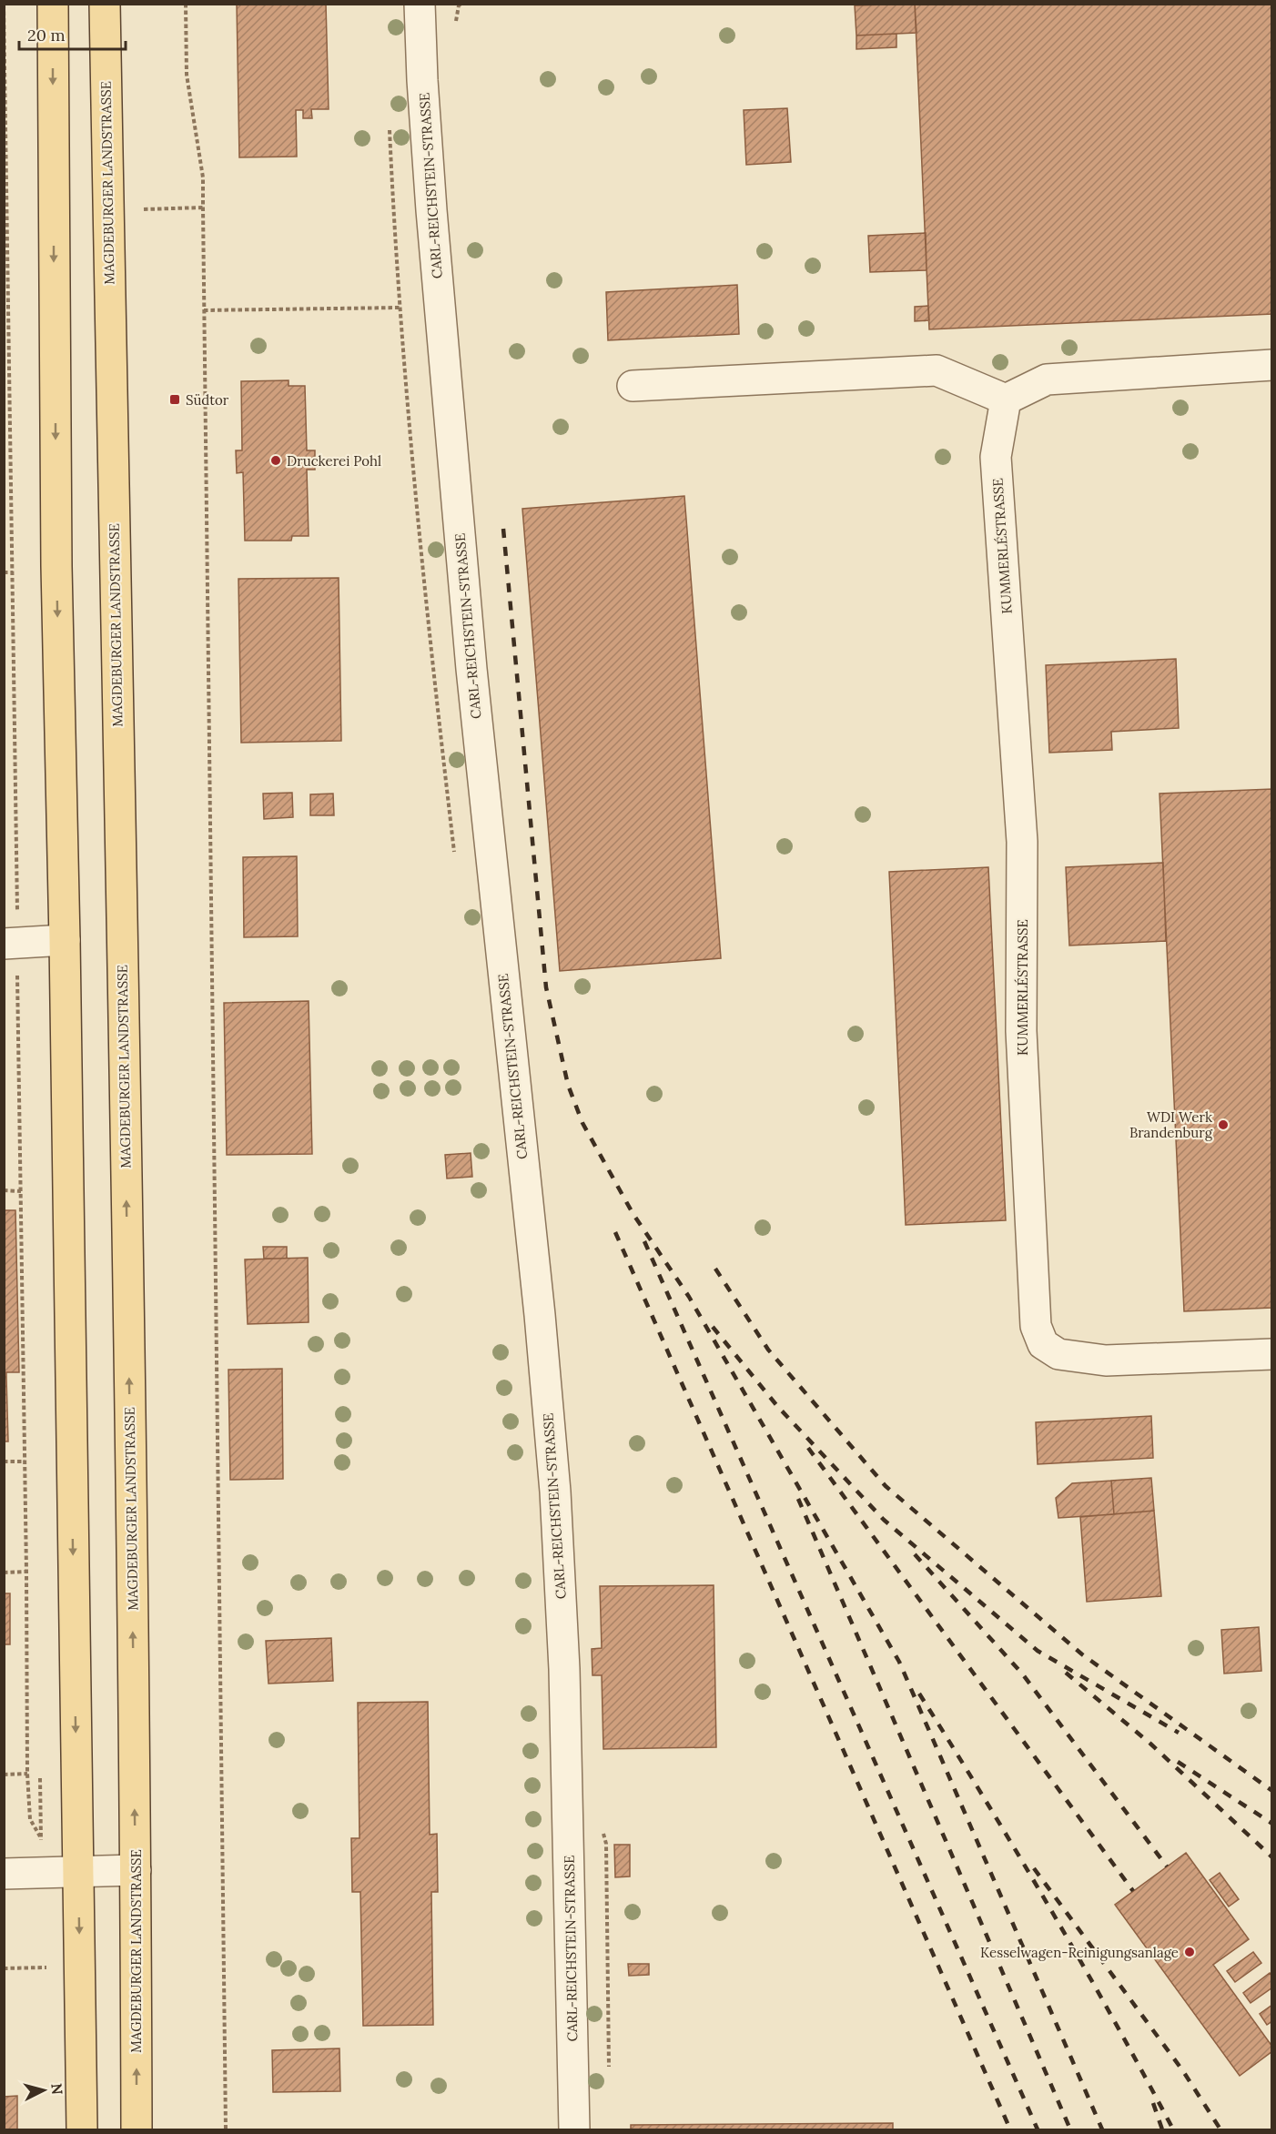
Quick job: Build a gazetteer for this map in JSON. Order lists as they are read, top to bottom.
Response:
{
  "streets": {
    "main road": ["MAGDEBURGER LANDSTRASSE"],
    "street": ["CARL-REICHSTEIN-STRASSE", "KUMMERLÉSTRASSE"]
  },
  "places": {
    "transit": ["Südtor"],
    "other": ["Druckerei Pohl", "WDI Werk Brandenburg", "Kesselwagen-Reinigungsanlage"]
  },
  "scale_bar": "20 m",
  "north": "right"
}
